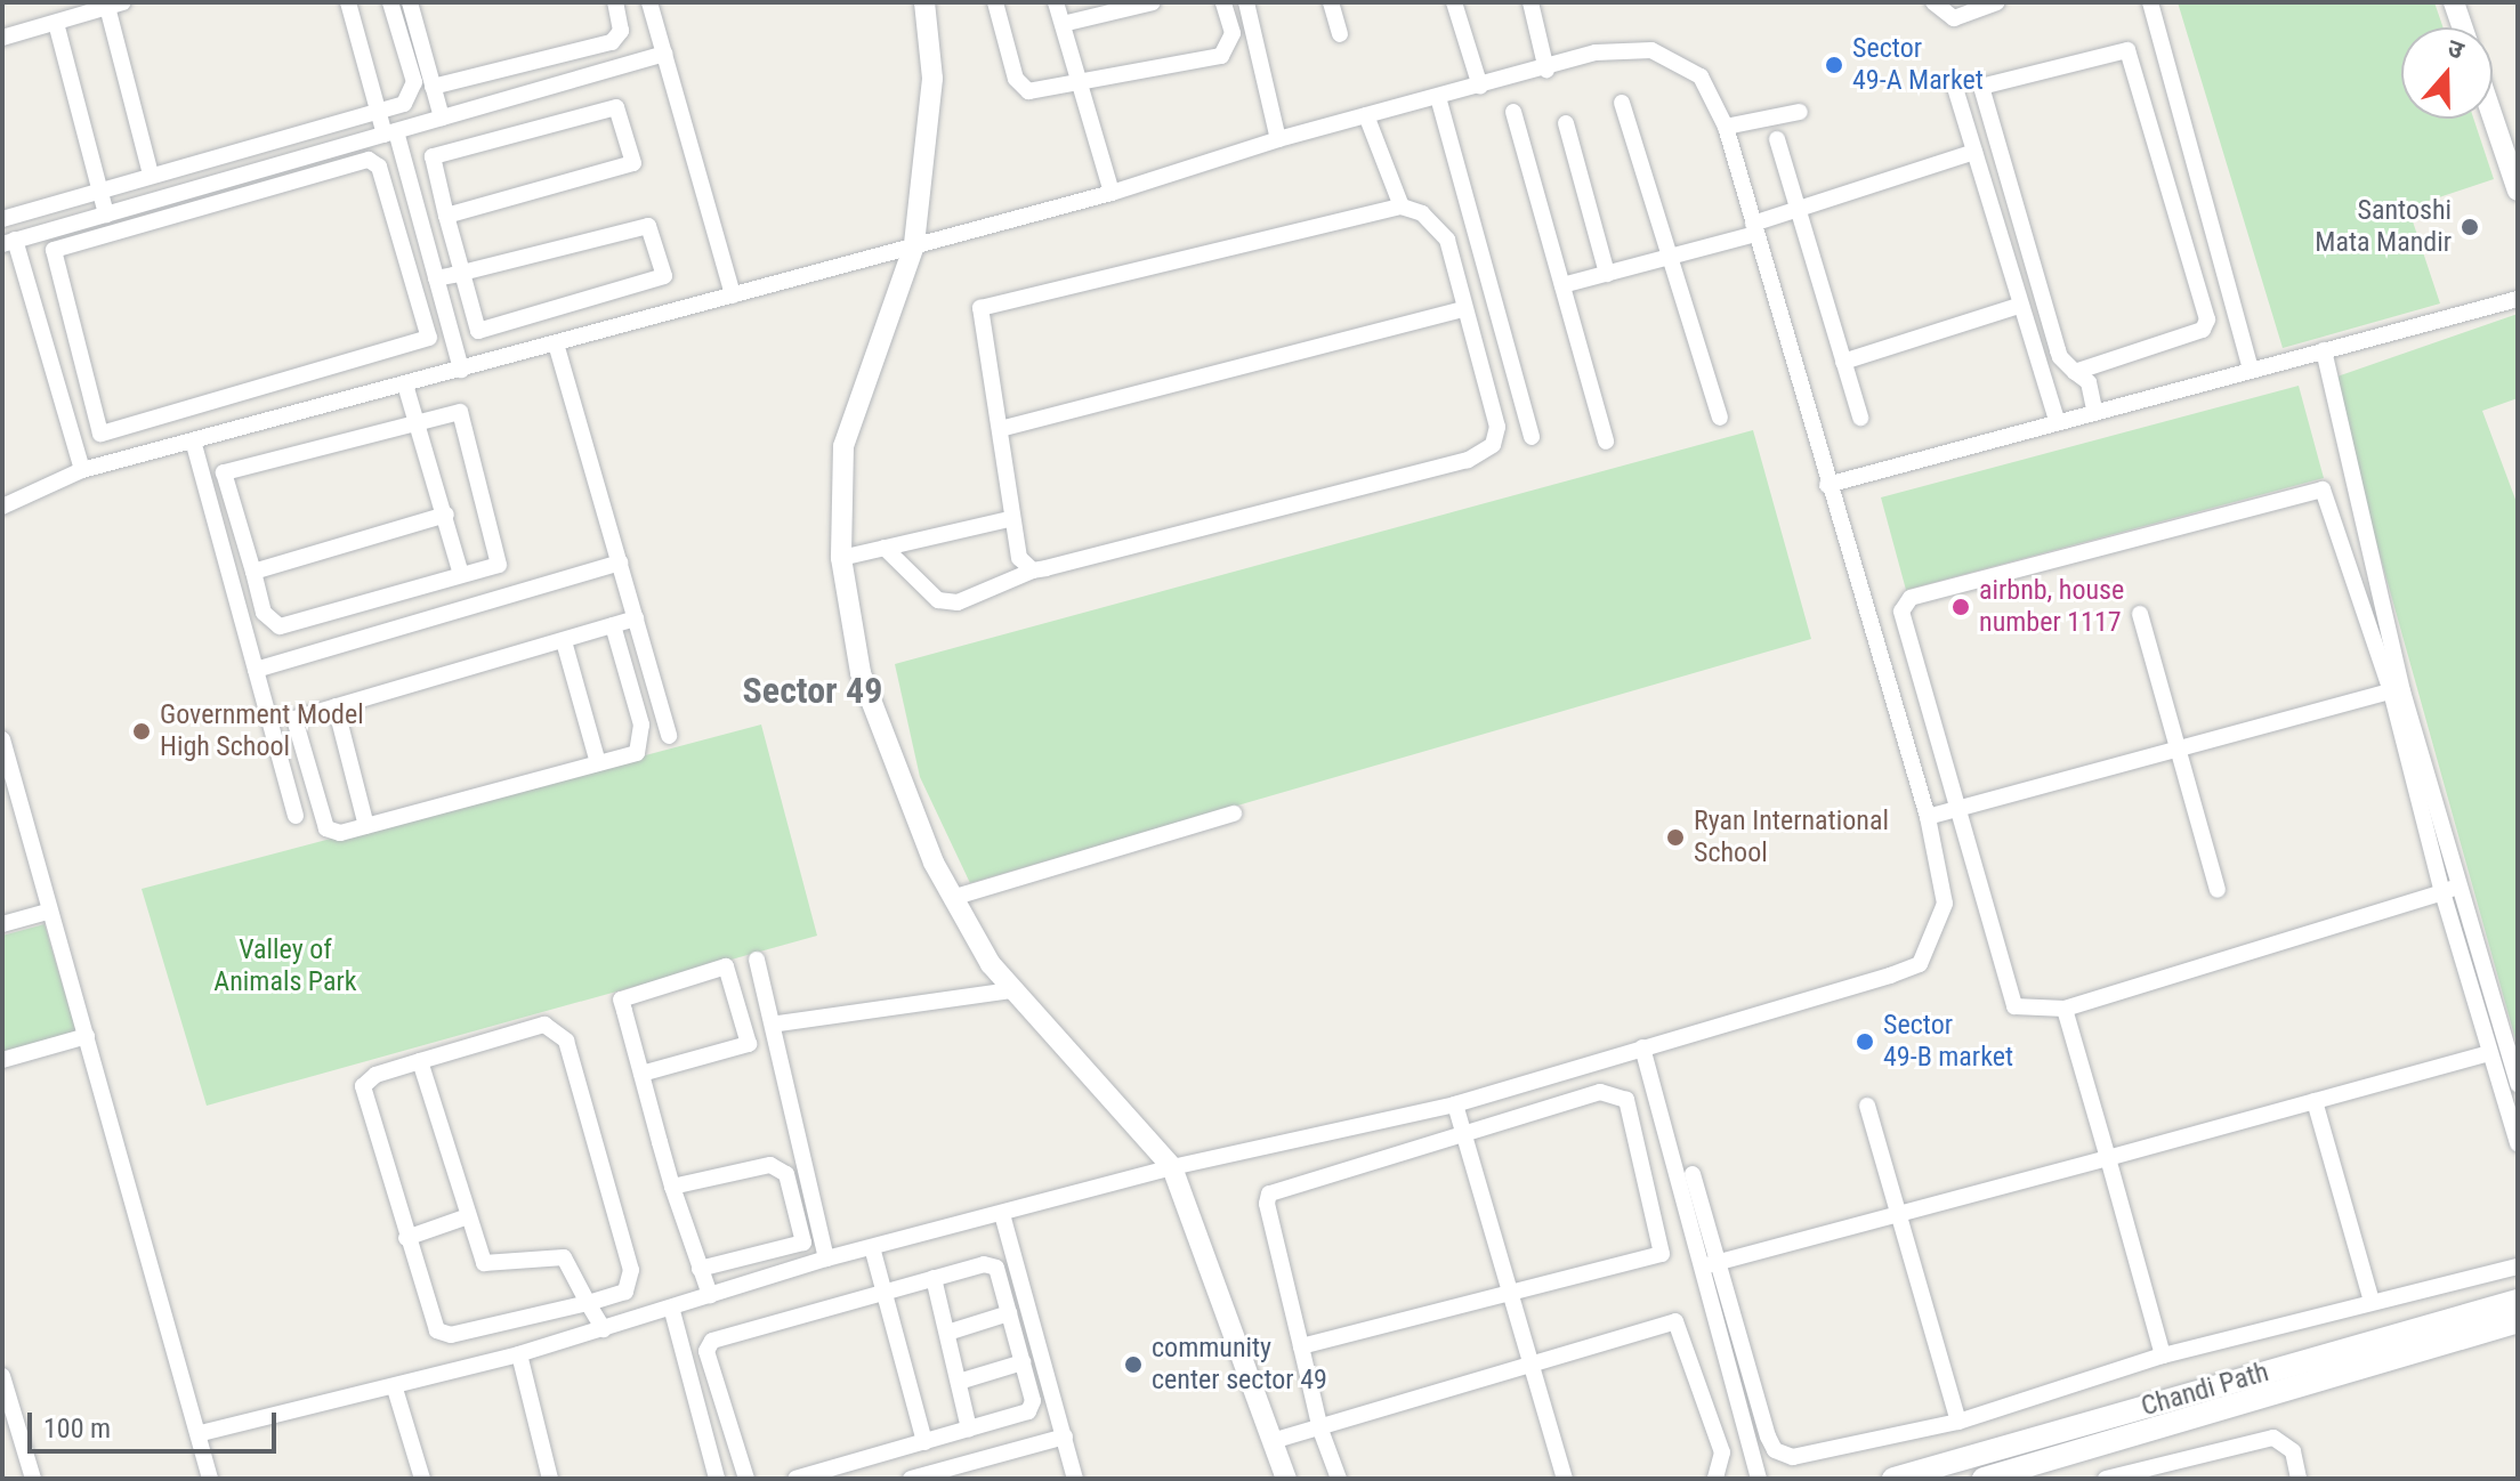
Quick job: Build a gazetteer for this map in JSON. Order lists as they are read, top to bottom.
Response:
{
  "streets": {
    "main road": ["Chandi Path"]
  },
  "districts": ["Sector 49"],
  "parks": ["Valley of Animals Park"],
  "places": [
    "Sector 49-A Market",
    "Santoshi Mata Mandir",
    "airbnb, house number 1117",
    "Government Model High School",
    "Ryan International School",
    "Sector 49-B market",
    "community center sector 49"
  ],
  "scale_bar": "100 m",
  "north": "top"
}
